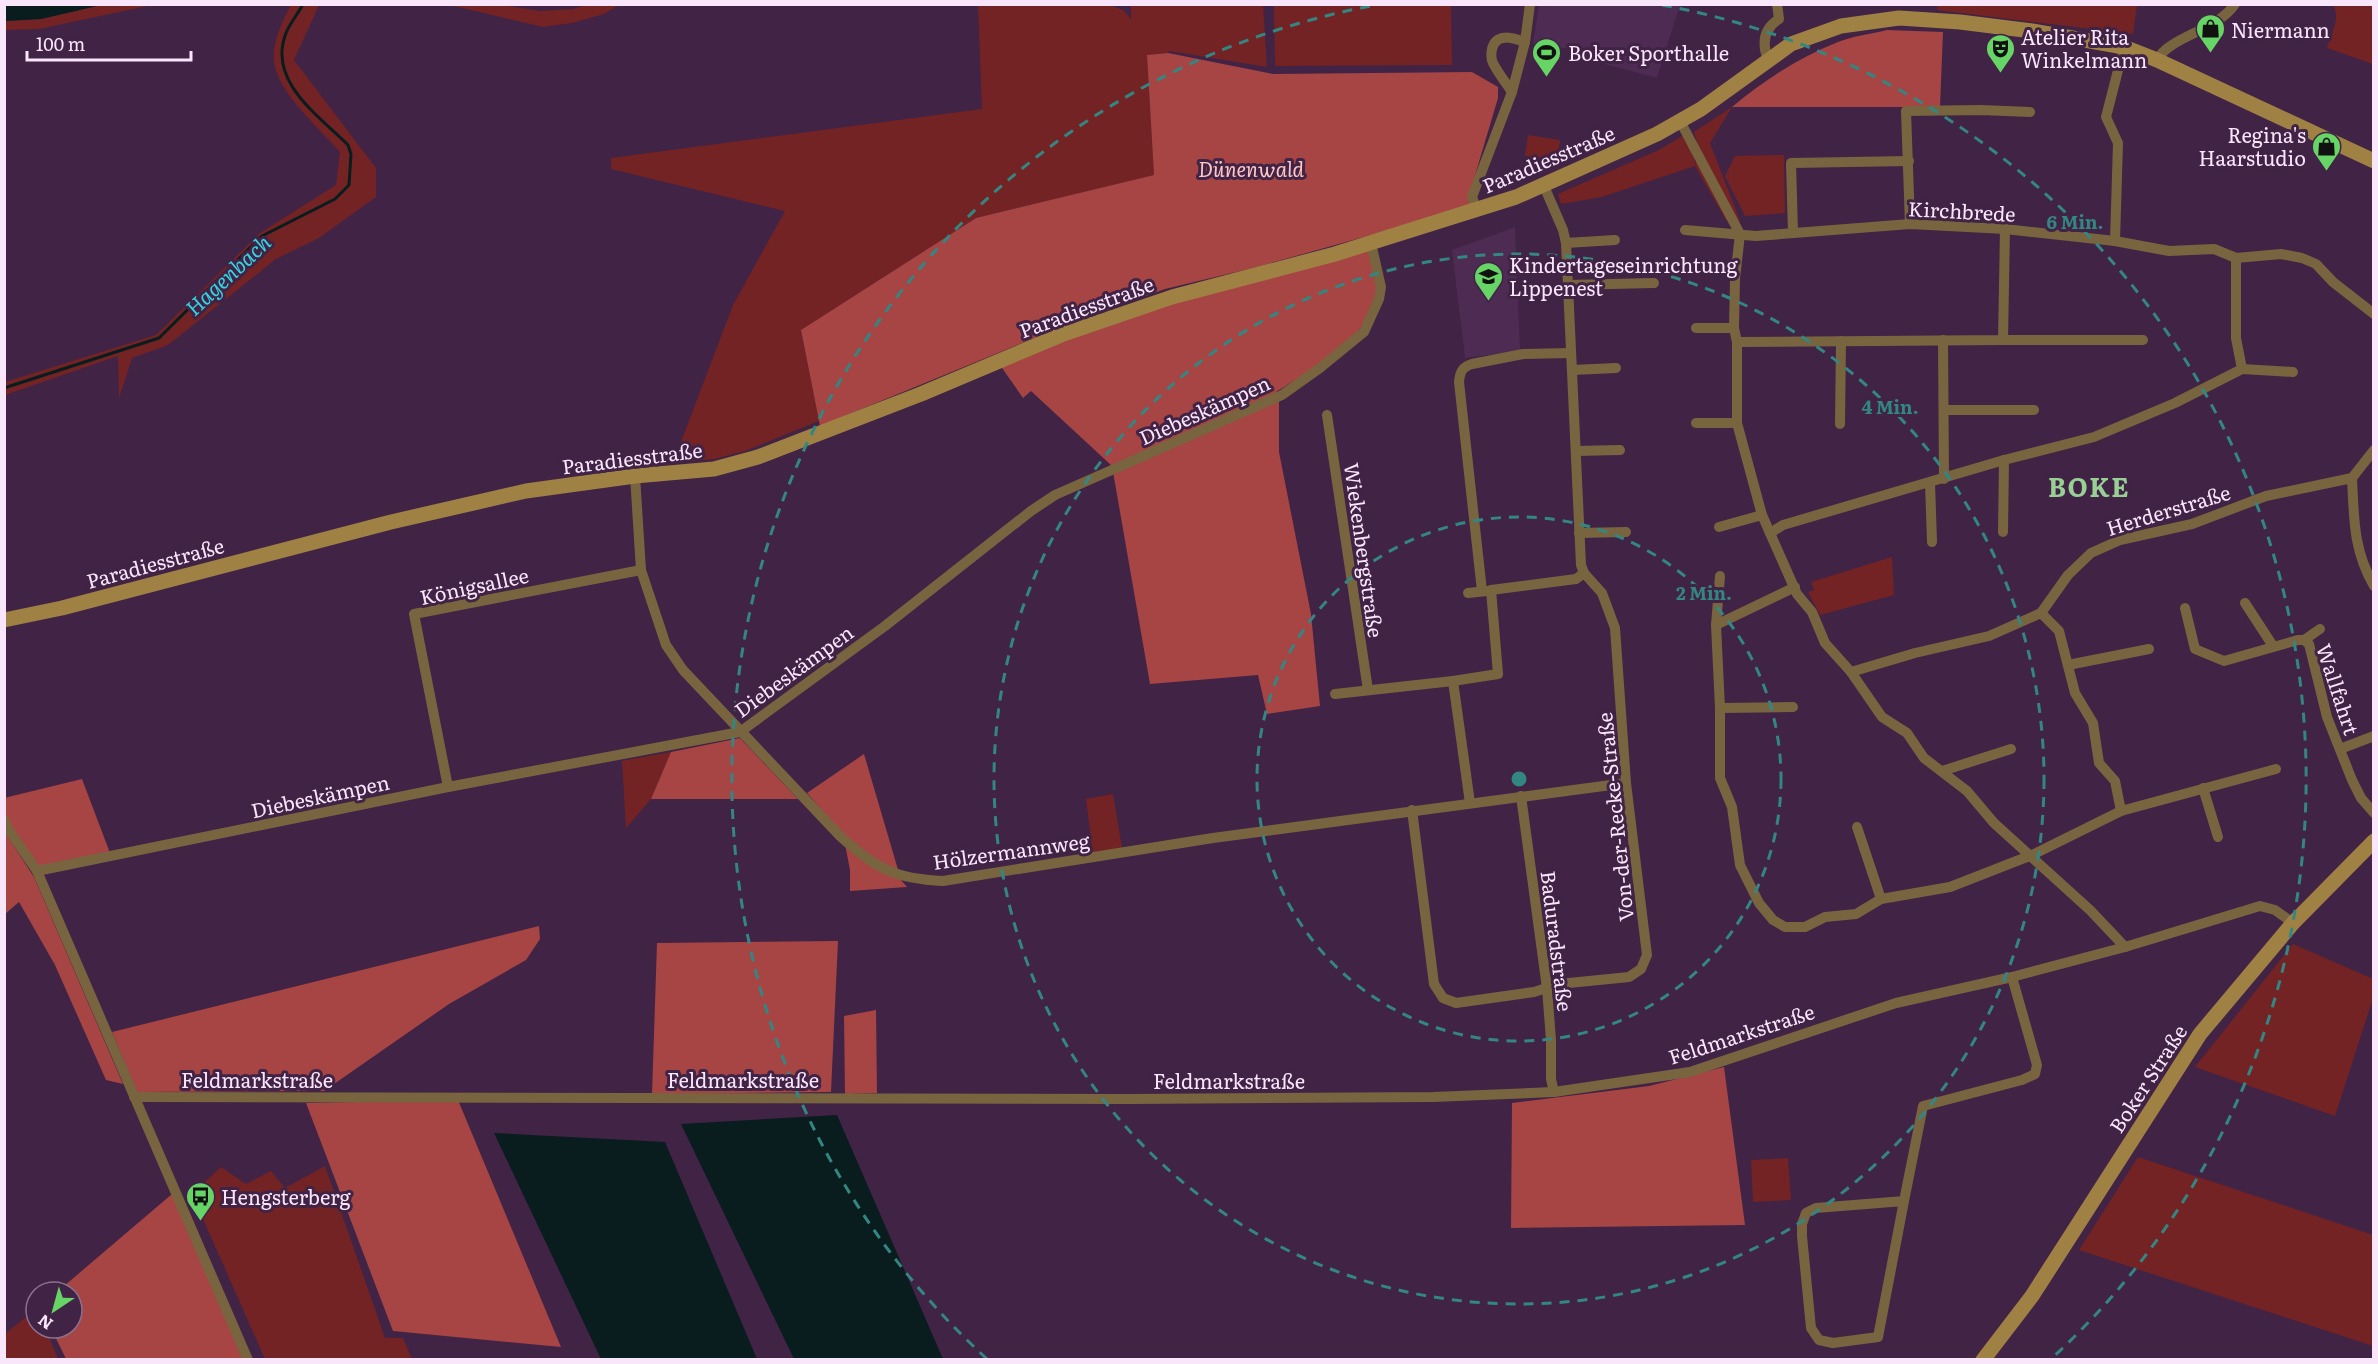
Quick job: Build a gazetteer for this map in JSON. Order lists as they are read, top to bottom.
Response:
{
  "streets": {
    "main road": ["Paradiesstraße", "Boker Straße"],
    "street": [
      "Kirchbrede",
      "Diebeskämpen",
      "Herderstraße",
      "Wiekenbergstraße",
      "Königsallee",
      "Wallfahrt",
      "Von-der-Recke-Straße",
      "Hölzermannweg",
      "Baduradstraße",
      "Feldmarkstraße"
    ]
  },
  "crossings": [
    ["Paradiesstraße", "Diebeskämpen"],
    ["Paradiesstraße", "Hölzermannweg"],
    ["Diebeskämpen", "Königsallee"],
    ["Diebeskämpen", "Hölzermannweg"],
    ["Königsallee", "Hölzermannweg"],
    ["Von-der-Recke-Straße", "Hölzermannweg"],
    ["Von-der-Recke-Straße", "Baduradstraße"],
    ["Hölzermannweg", "Baduradstraße"],
    ["Baduradstraße", "Feldmarkstraße"],
    ["Feldmarkstraße", "Boker Straße"]
  ],
  "districts": ["BOKE"],
  "water": ["Hagenbach"],
  "parks": ["Dünenwald"],
  "places": {
    "shop": ["Niermann", "Regina's Haarstudio"],
    "theatre": ["Atelier Rita Winkelmann"],
    "sports": ["Boker Sporthalle"],
    "school or university": ["Kindertageseinrichtung Lippenest"],
    "bus stop": ["Hengsterberg"]
  },
  "scale_bar": "100 m",
  "north": "bottom left",
  "rings": ["6 Min.", "4 Min.", "2 Min."]
}
